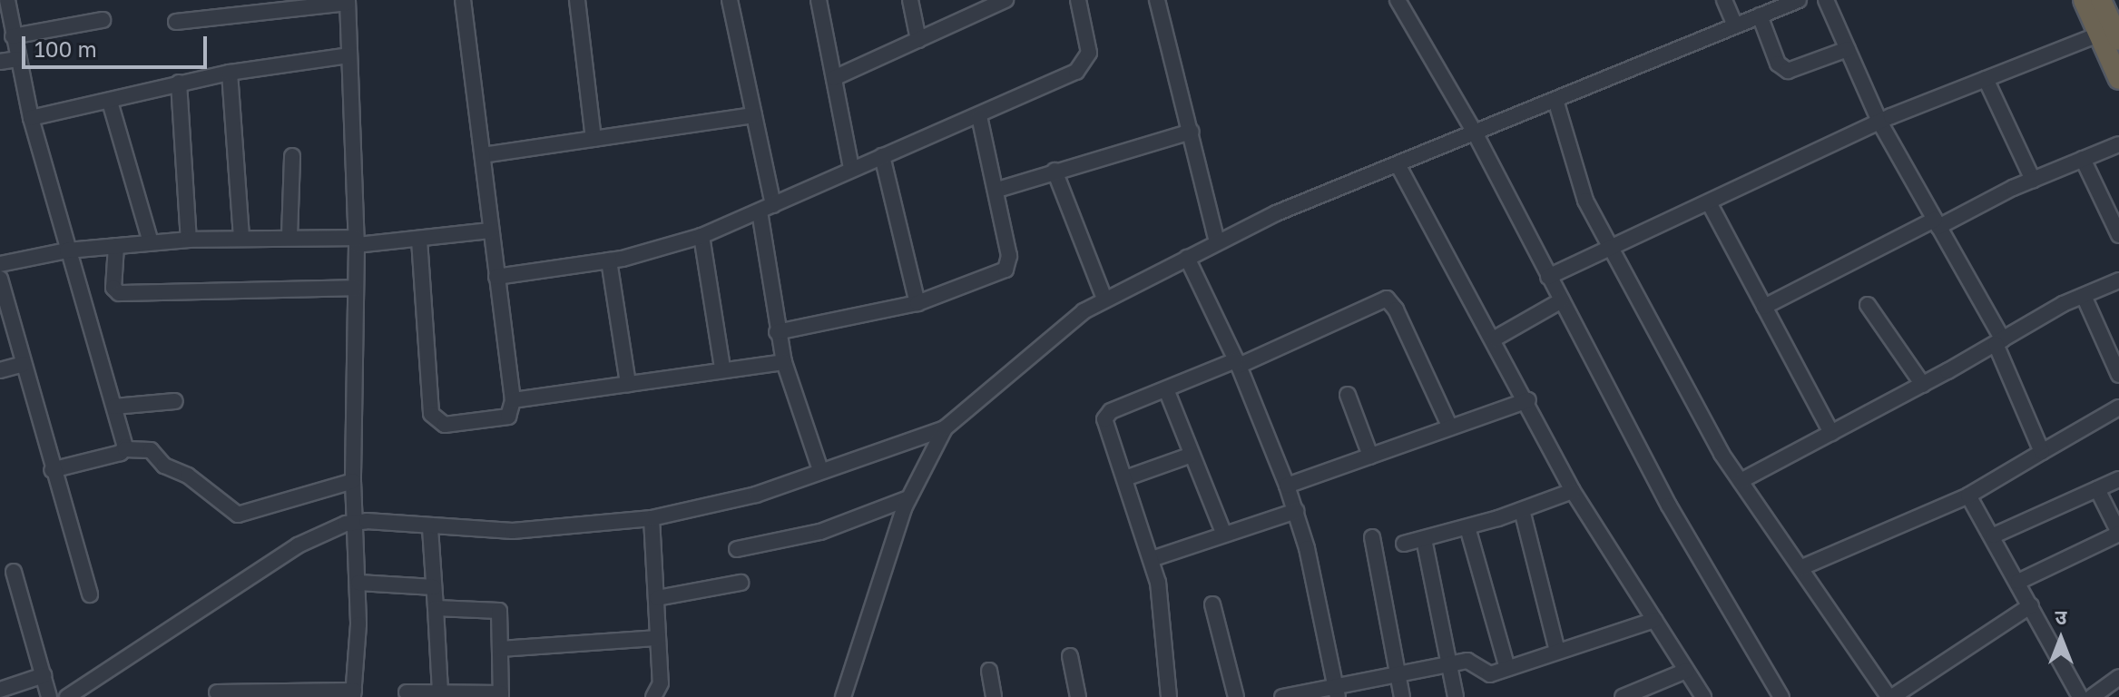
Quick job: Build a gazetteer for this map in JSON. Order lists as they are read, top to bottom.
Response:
{
  "scale_bar": "100 m",
  "north": "top"
}
